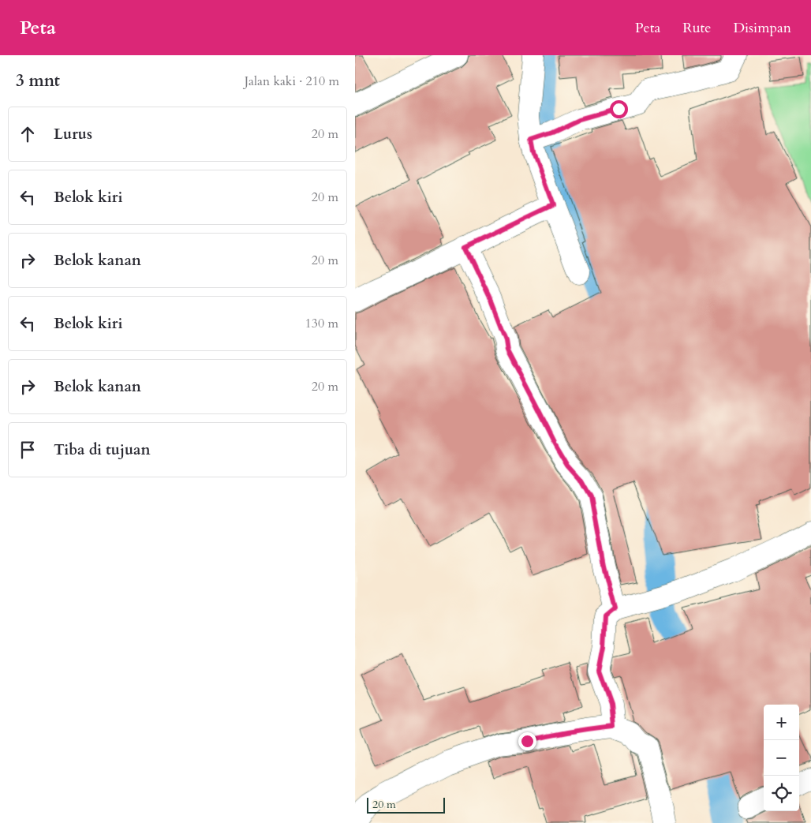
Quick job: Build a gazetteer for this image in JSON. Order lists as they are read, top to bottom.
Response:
{
  "scale_bar": "20 m",
  "page": {
    "header": "Peta",
    "nav": ["Peta", "Rute", "Disimpan"],
    "heading": ["3 mnt", "Jalan kaki · 210 m"],
    "list": [
      ["Lurus", "20 m"],
      ["Belok kiri", "20 m"],
      ["Belok kanan", "20 m"],
      ["Belok kiri", "130 m"],
      ["Belok kanan", "20 m"],
      "Tiba di tujuan"
    ],
    "map_buttons": ["+", "−"],
    "scale": "20 m"
  }
}
